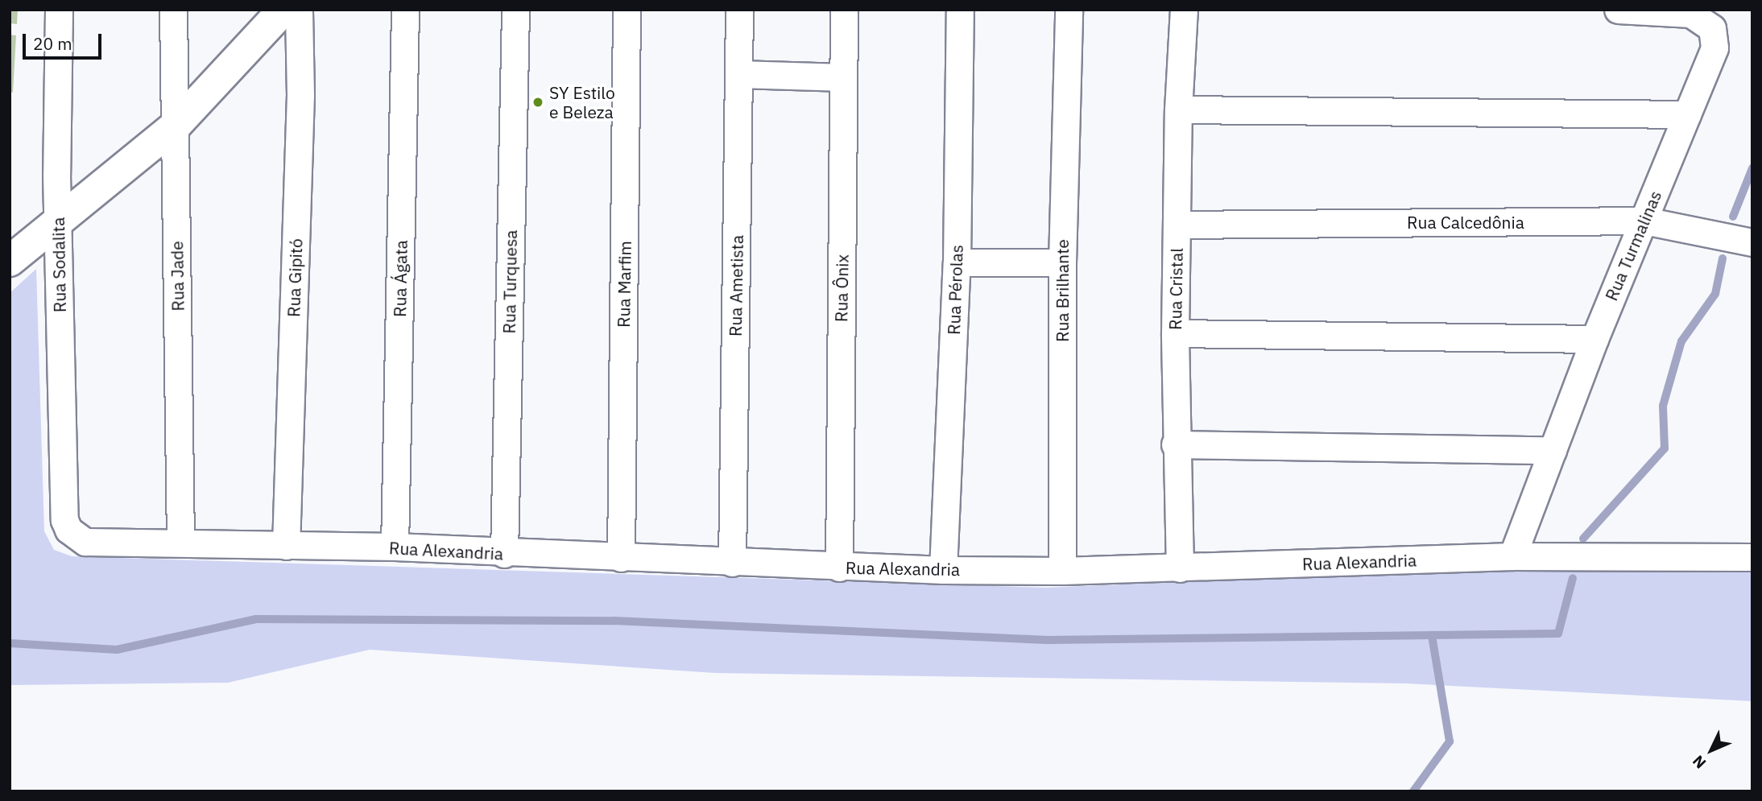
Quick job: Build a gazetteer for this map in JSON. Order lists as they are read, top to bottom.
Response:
{
  "streets": {
    "street": [
      "Rua Calcedônia",
      "Rua Turmalinas",
      "Rua Sodalita",
      "Rua Jade",
      "Rua Gipitó",
      "Rua Ágata",
      "Rua Turquesa",
      "Rua Marfim",
      "Rua Ametista",
      "Rua Ônix",
      "Rua Cristal",
      "Rua Pérolas",
      "Rua Brilhante",
      "Rua Alexandria"
    ]
  },
  "crossings": [
    ["Rua Calcedônia", "Rua Turmalinas"],
    ["Rua Calcedônia", "Rua Cristal"],
    ["Rua Turmalinas", "Rua Alexandria"],
    ["Rua Sodalita", "Rua Alexandria"],
    ["Rua Jade", "Rua Alexandria"],
    ["Rua Gipitó", "Rua Alexandria"],
    ["Rua Ágata", "Rua Alexandria"],
    ["Rua Turquesa", "Rua Alexandria"],
    ["Rua Marfim", "Rua Alexandria"],
    ["Rua Ametista", "Rua Alexandria"],
    ["Rua Ônix", "Rua Alexandria"],
    ["Rua Cristal", "Rua Alexandria"],
    ["Rua Pérolas", "Rua Alexandria"],
    ["Rua Brilhante", "Rua Alexandria"]
  ],
  "places": ["SY Estilo e Beleza"],
  "scale_bar": "20 m",
  "north": "bottom left"
}
